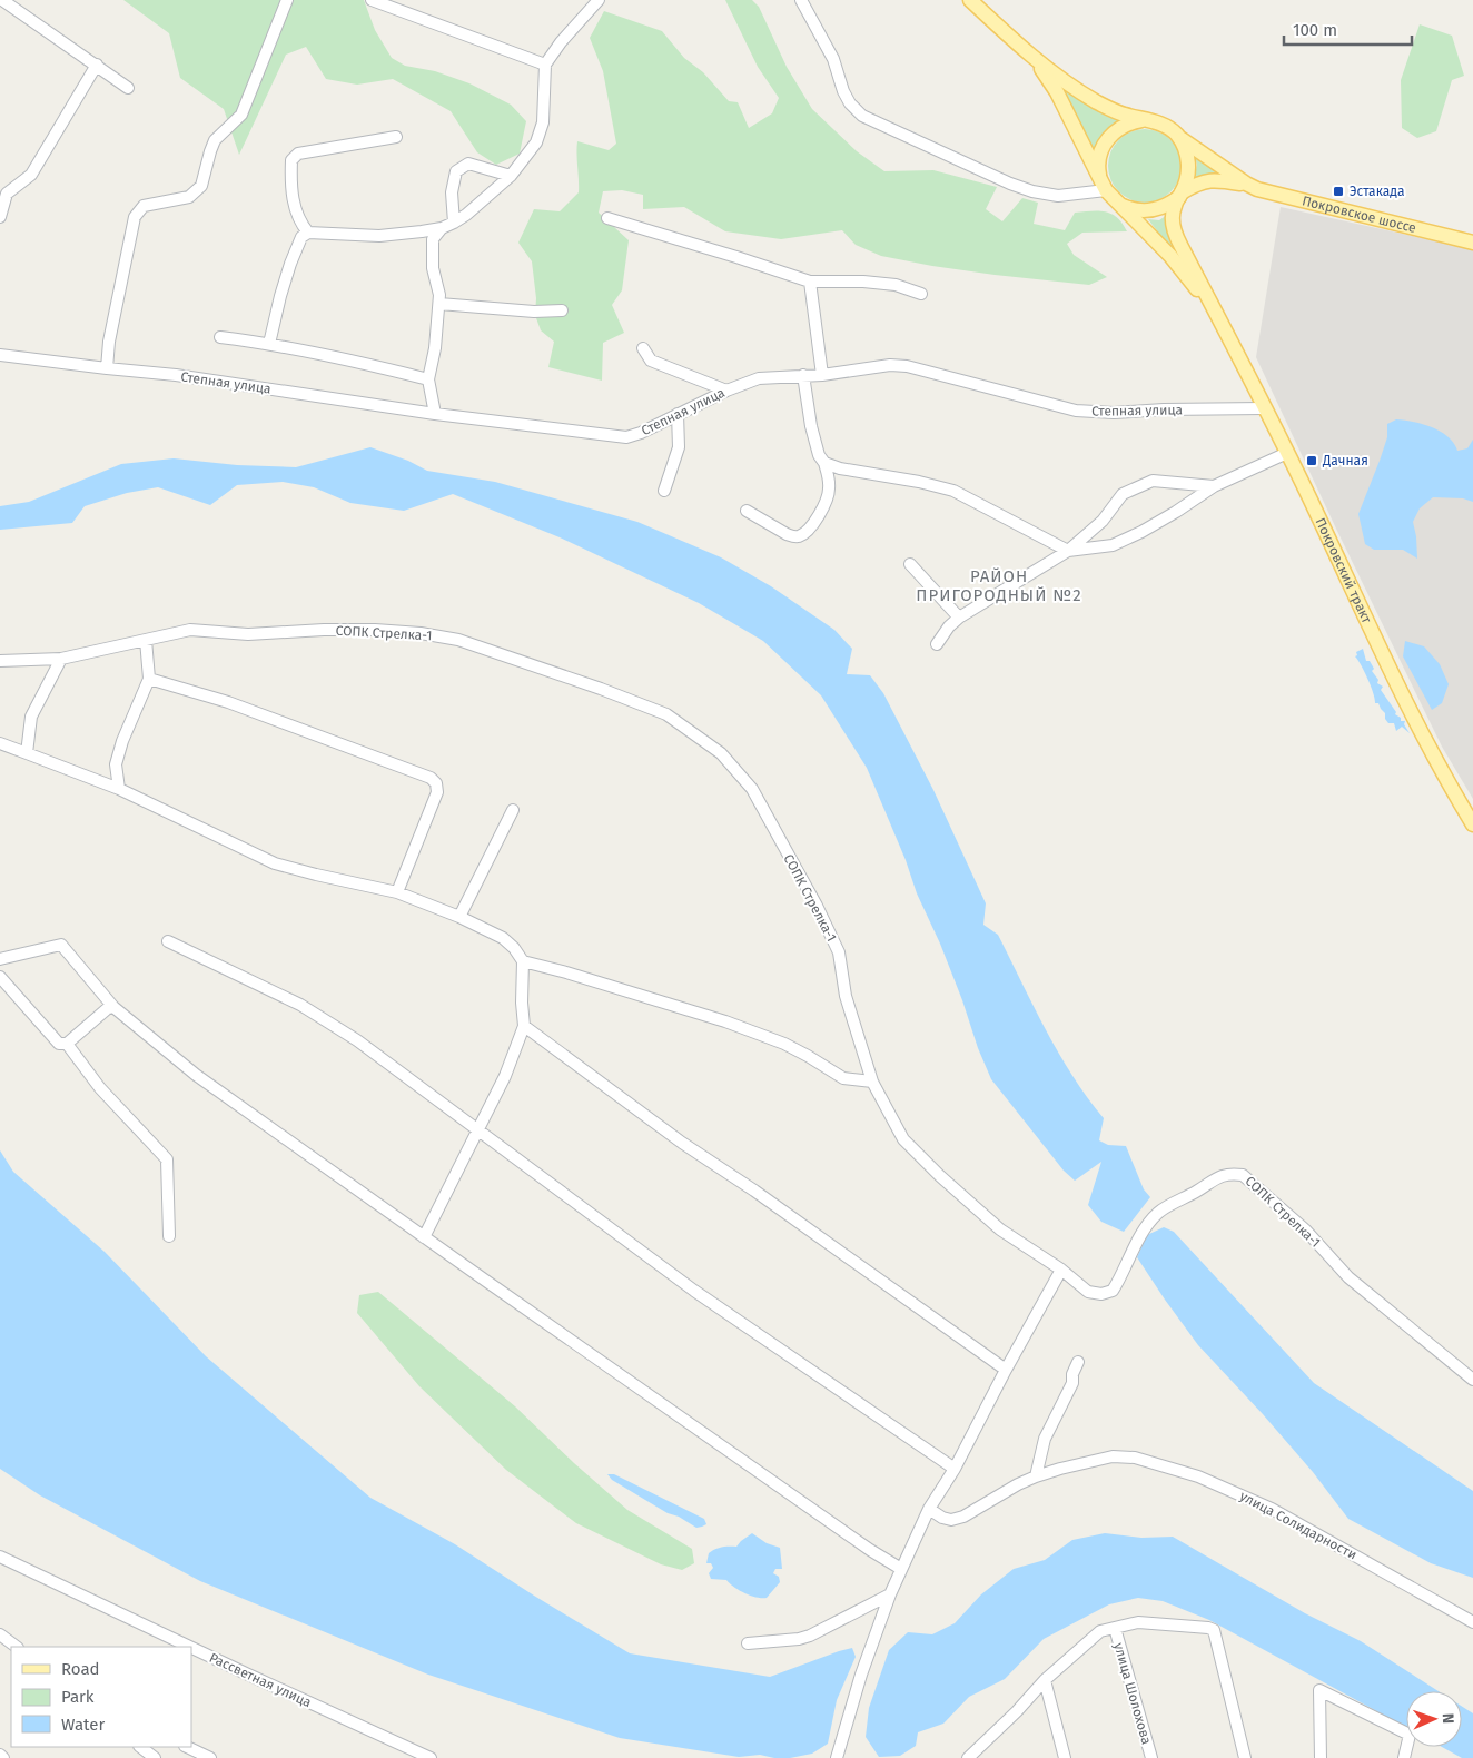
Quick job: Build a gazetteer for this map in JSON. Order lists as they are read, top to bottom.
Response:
{
  "streets": {
    "main road": ["Покровское шоссе", "Покровский тракт"],
    "street": [
      "Степная улица",
      "СОПК Стрелка-1",
      "улица Солидарности",
      "Рассветная улица",
      "улица Шолохова"
    ]
  },
  "crossings": [
    ["Степная улица", "Покровский тракт"]
  ],
  "districts": ["РАЙОН ПРИГОРОДНЫЙ №2"],
  "places": {
    "transit": ["Эстакада", "Дачная"]
  },
  "legend": ["Road", "Park", "Water"],
  "scale_bar": "100 m",
  "north": "right"
}
